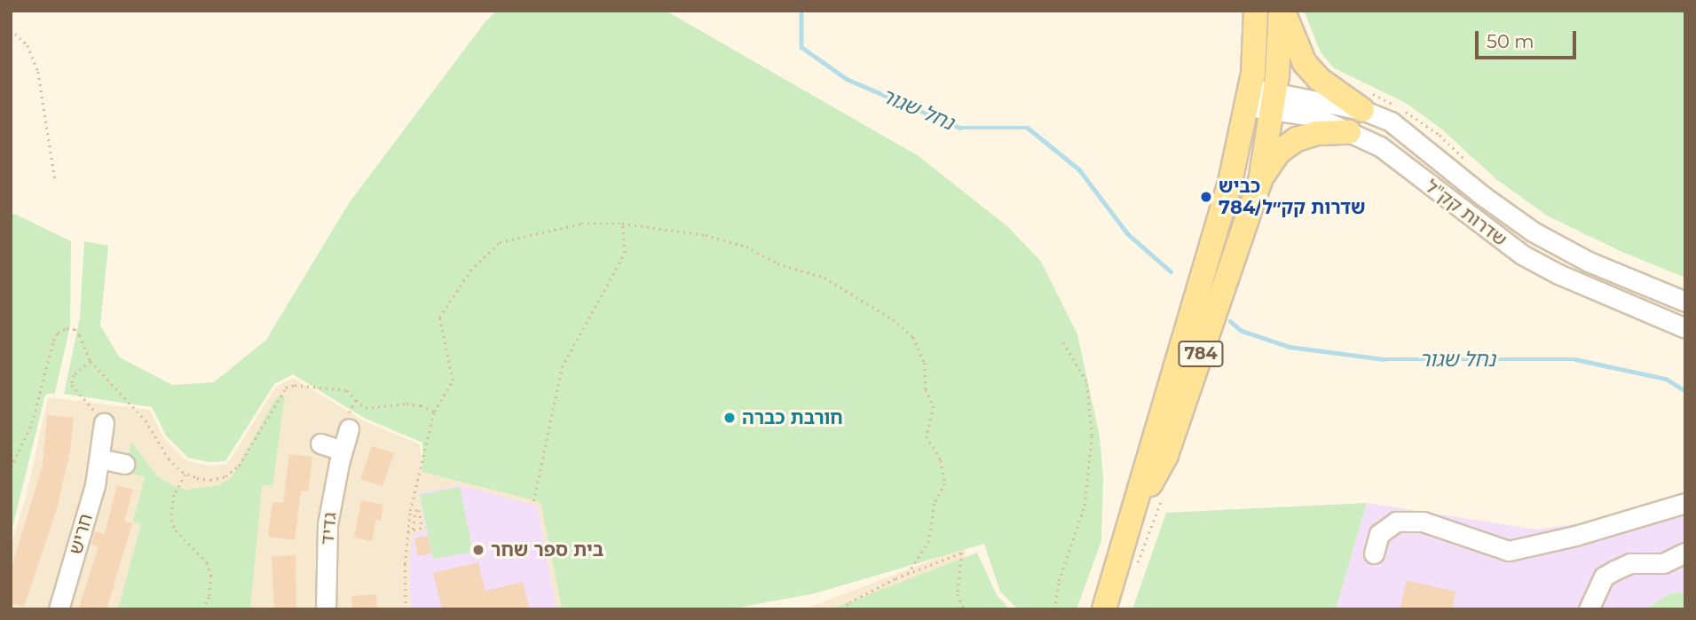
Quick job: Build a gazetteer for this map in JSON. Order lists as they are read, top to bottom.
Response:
{
  "streets": {
    "main road": ["784"],
    "street": ["שדרות קק\"ל", "גדיד", "חריש"]
  },
  "crossings": [
    ["שדרות קק\"ל", "784"]
  ],
  "water": ["נחל שגור"],
  "places": ["כביש 784/שדרות קק״ל", "חורבת כברה", "בית ספר שחר"],
  "scale_bar": "50 m"
}
